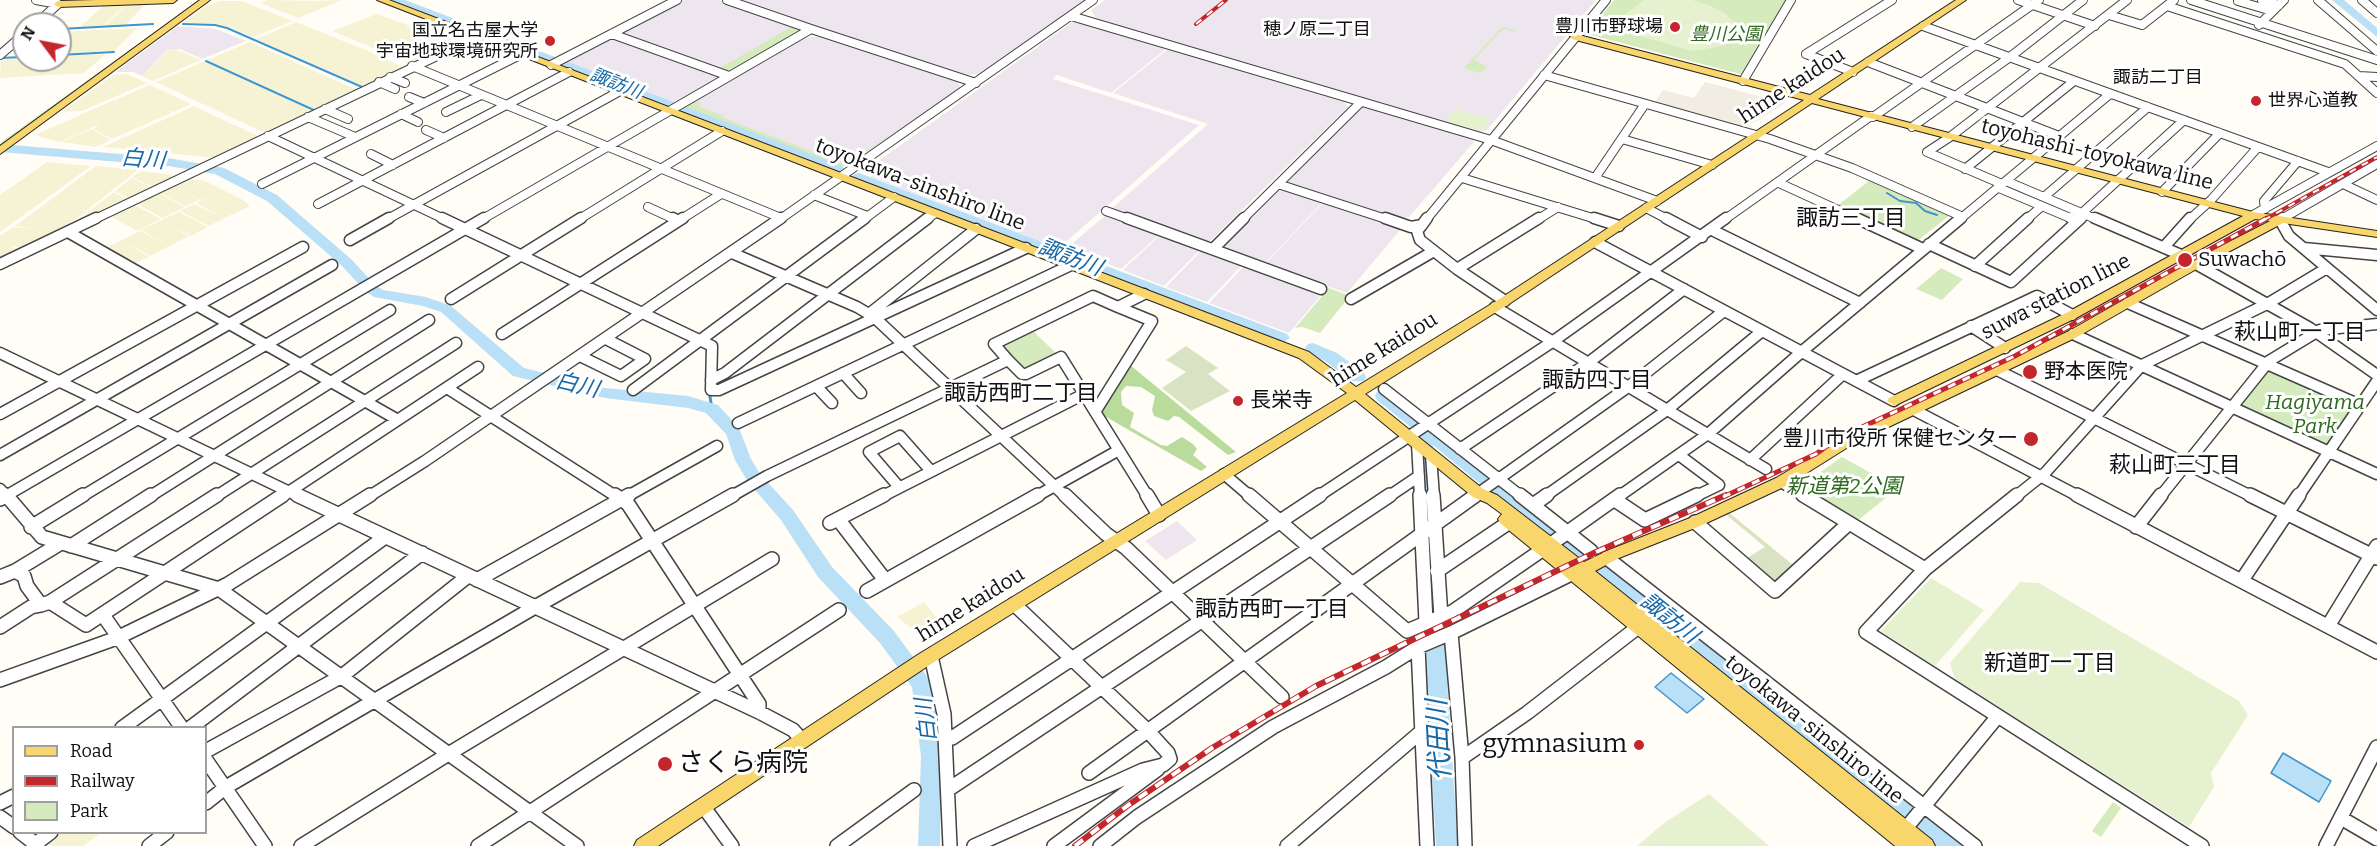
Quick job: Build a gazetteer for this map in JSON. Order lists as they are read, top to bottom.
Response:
{
  "streets": {
    "main road": [
      "hime kaidou",
      "toyohashi-toyokawa line",
      "toyokawa-sinshiro line",
      "suwa station line"
    ]
  },
  "crossings": [
    ["hime kaidou", "toyohashi-toyokawa line"],
    ["hime kaidou", "toyokawa-sinshiro line"],
    ["toyohashi-toyokawa line", "suwa station line"],
    ["toyokawa-sinshiro line", "suwa station line"]
  ],
  "districts": [
    "穂ノ原二丁目",
    "諏訪二丁目",
    "諏訪三丁目",
    "萩山町一丁目",
    "諏訪四丁目",
    "諏訪西町二丁目",
    "萩山町三丁目",
    "諏訪西町一丁目",
    "新道町一丁目"
  ],
  "water": ["諏訪川", "白川", "代田川"],
  "parks": ["豊川公園", "Hagiyama Park", "新道第2公園"],
  "places": [
    "豊川市野球場",
    "国立名古屋大学 宇宙地球環境研究所",
    "世界心道教",
    "Suwachō",
    "野本医院",
    "長栄寺",
    "豊川市役所 保健センター",
    "gymnasium",
    "さくら病院"
  ],
  "legend": ["Road", "Railway", "Park"],
  "north": "top left"
}
